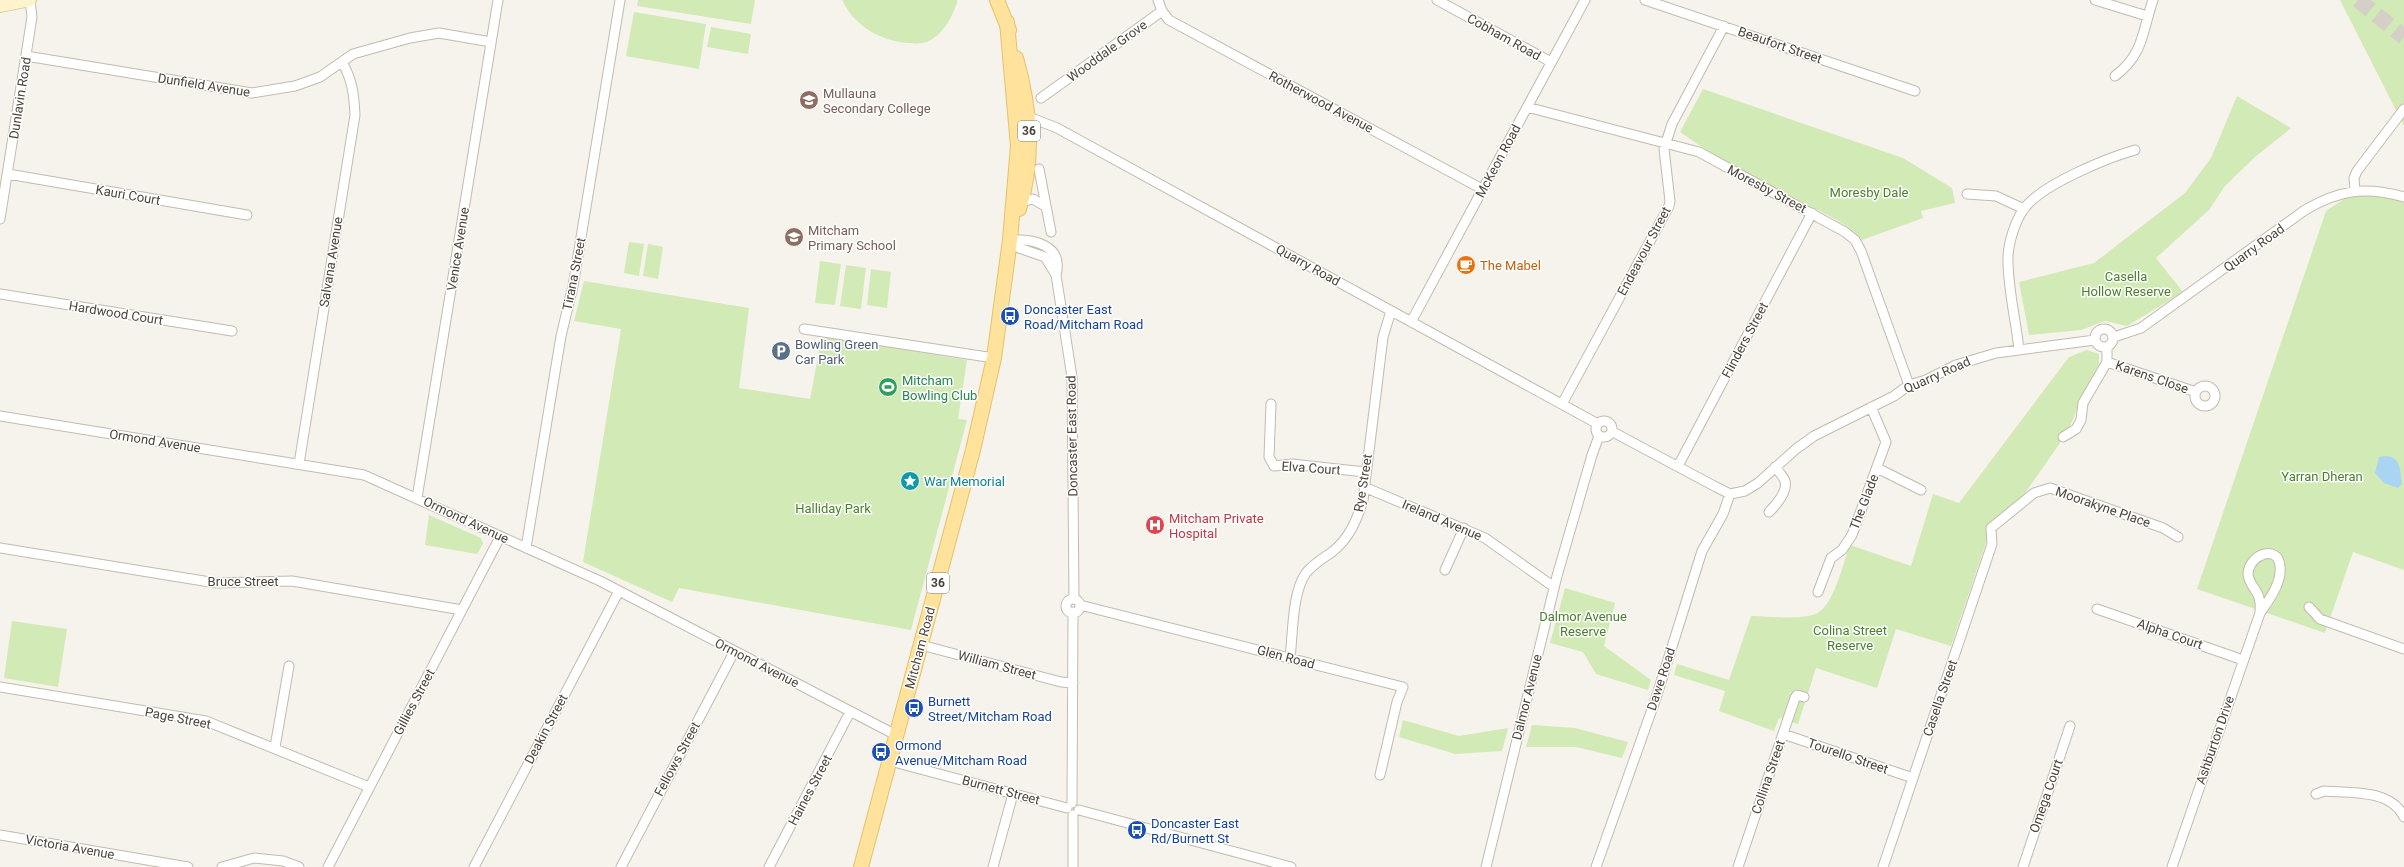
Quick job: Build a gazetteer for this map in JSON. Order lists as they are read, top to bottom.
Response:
{
  "streets": {
    "main road": ["36", "Mitcham Road"],
    "street": [
      "Cobham Road",
      "Beaufort Street",
      "Wooddale Grove",
      "Dunfield Avenue",
      "Dunlavin Road",
      "Rotherwood Avenue",
      "McKeon Road",
      "Moresby Street",
      "Kauri Court",
      "Quarry Road",
      "Venice Avenue",
      "Endeavour Street",
      "Salvana Avenue",
      "Tirana Street",
      "Hardwood Court",
      "Flinders Street",
      "Karens Close",
      "Doncaster East Road",
      "Ormond Avenue",
      "Elva Court",
      "Rye Street",
      "The Glade",
      "Moorakyne Place",
      "Ireland Avenue",
      "Bruce Street",
      "Alpha Court",
      "Glen Road",
      "William Street",
      "Dawe Road",
      "Dalmor Avenue",
      "Casella Street",
      "Gillies Street",
      "Page Street",
      "Deakin Street",
      "Ashburton Drive",
      "Tourello Street",
      "Fellows Street",
      "Collina Street",
      "Haines Street",
      "Burnett Street",
      "Omega Court",
      "Victoria Avenue"
    ]
  },
  "crossings": [
    ["Cobham Road", "McKeon Road"],
    ["Beaufort Street", "Endeavour Street"],
    ["Wooddale Grove", "Rotherwood Avenue"],
    ["Dunfield Avenue", "Dunlavin Road"],
    ["Dunfield Avenue", "Venice Avenue"],
    ["Dunfield Avenue", "Salvana Avenue"],
    ["Dunlavin Road", "Kauri Court"],
    ["Rotherwood Avenue", "McKeon Road"],
    ["McKeon Road", "Moresby Street"],
    ["McKeon Road", "Quarry Road"],
    ["Moresby Street", "Quarry Road"],
    ["Moresby Street", "Endeavour Street"],
    ["Moresby Street", "Flinders Street"],
    ["Quarry Road", "Endeavour Street"],
    ["Quarry Road", "Flinders Street"],
    ["Quarry Road", "Rye Street"],
    ["Quarry Road", "The Glade"],
    ["Quarry Road", "Mitcham Road"],
    ["Quarry Road", "Dawe Road"],
    ["Quarry Road", "Dalmor Avenue"],
    ["Venice Avenue", "Ormond Avenue"],
    ["Salvana Avenue", "Ormond Avenue"],
    ["Tirana Street", "Ormond Avenue"],
    ["Doncaster East Road", "Mitcham Road"],
    ["Doncaster East Road", "Glen Road"],
    ["Ormond Avenue", "Mitcham Road"],
    ["Ormond Avenue", "Gillies Street"],
    ["Ormond Avenue", "Deakin Street"],
    ["Ormond Avenue", "Fellows Street"],
    ["Ormond Avenue", "Haines Street"],
    ["Elva Court", "Rye Street"],
    ["Rye Street", "Ireland Avenue"],
    ["Rye Street", "Glen Road"],
    ["Moorakyne Place", "Casella Street"],
    ["Ireland Avenue", "Dalmor Avenue"],
    ["Bruce Street", "Gillies Street"],
    ["Alpha Court", "Ashburton Drive"],
    ["Mitcham Road", "William Street"],
    ["Mitcham Road", "Burnett Street"],
    ["Casella Street", "Tourello Street"],
    ["Gillies Street", "Page Street"],
    ["Tourello Street", "Collina Street"]
  ],
  "parks": [
    "Moresby Dale",
    "Casella Hollow Reserve",
    "Yarran Dheran",
    "Halliday Park",
    "Dalmor Avenue Reserve",
    "Colina Street Reserve"
  ],
  "places": {
    "school or university": ["Mullauna Secondary College", "Mitcham Primary School"],
    "cafe": ["The Mabel"],
    "bus stop": [
      "Doncaster East Road/Mitcham Road",
      "Burnett Street/Mitcham Road",
      "Ormond Avenue/Mitcham Road",
      "Doncaster East Rd/Burnett St"
    ],
    "parking": ["Bowling Green Car Park"],
    "sports": ["Mitcham Bowling Club"],
    "place": ["War Memorial"],
    "hospital": ["Mitcham Private Hospital"]
  }
}
